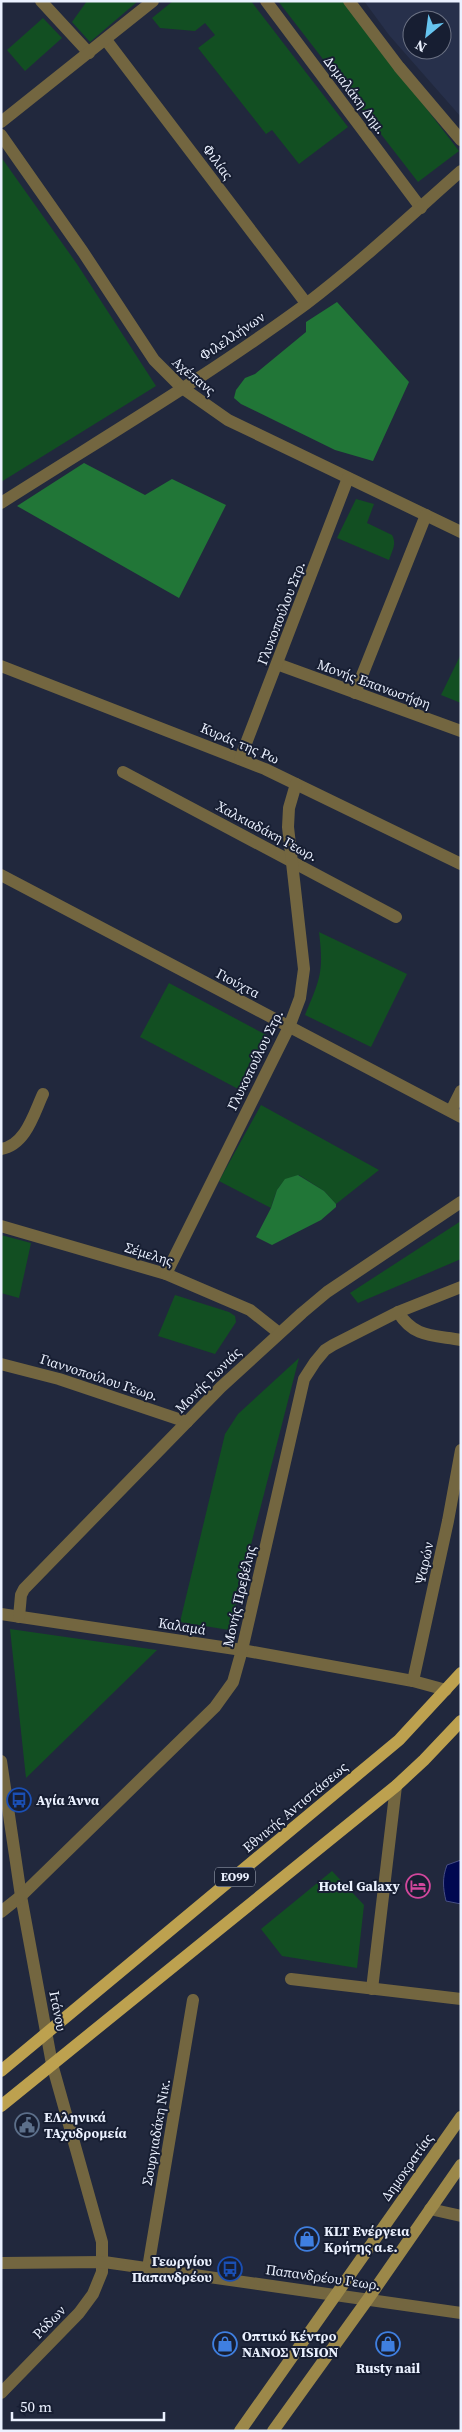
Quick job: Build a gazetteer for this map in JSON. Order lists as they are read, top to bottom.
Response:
{
  "streets": {
    "main road": ["Εθνικής Αντιστάσεως", "ΕΟ99", "Δημοκρατίας"],
    "street": [
      "Δομαλάκη Δημ.",
      "Φιλίας",
      "Φιλελλήνων",
      "Αχέπανς",
      "Γλυκοπούλου Στρ.",
      "Μονής Επανωσήφη",
      "Κυράς της Ρω",
      "Χαλκιαδάκη Γεωρ.",
      "Γιούχτα",
      "Σέμελης",
      "Γιαννοπούλου Γεωρ.",
      "Μονής Γωνιάς",
      "Ψαρών",
      "Μονής Πρεβέλης",
      "Καλαμά",
      "Ιτάνου",
      "Σουργιαδάκη Νικ.",
      "Παπανδρέου Γεωρ.",
      "Ρόδων"
    ]
  },
  "crossings": [
    ["Δομαλάκη Δημ.", "Φιλελλήνων"],
    ["Φιλίας", "Φιλελλήνων"],
    ["Φιλελλήνων", "Αχέπανς"],
    ["Αχέπανς", "Γλυκοπούλου Στρ."],
    ["Γλυκοπούλου Στρ.", "Μονής Επανωσήφη"],
    ["Γλυκοπούλου Στρ.", "Κυράς της Ρω"],
    ["Γλυκοπούλου Στρ.", "Χαλκιαδάκη Γεωρ."],
    ["Γλυκοπούλου Στρ.", "Γιούχτα"],
    ["Γλυκοπούλου Στρ.", "Σέμελης"],
    ["Σέμελης", "Μονής Γωνιάς"],
    ["Γιαννοπούλου Γεωρ.", "Μονής Γωνιάς"],
    ["Μονής Γωνιάς", "Καλαμά"],
    ["Ψαρών", "Καλαμά"],
    ["Μονής Πρεβέλης", "Καλαμά"],
    ["Μονής Πρεβέλης", "Ιτάνου"],
    ["Καλαμά", "Εθνικής Αντιστάσεως"],
    ["Εθνικής Αντιστάσεως", "Ιτάνου"],
    ["ΕΟ99", "Ιτάνου"],
    ["Ιτάνου", "Παπανδρέου Γεωρ."],
    ["Ιτάνου", "Ρόδων"],
    ["Σουργιαδάκη Νικ.", "Παπανδρέου Γεωρ."],
    ["Δημοκρατίας", "Παπανδρέου Γεωρ."],
    ["Παπανδρέου Γεωρ.", "Ρόδων"]
  ],
  "places": {
    "bus stop": ["Αγία Άννα", "Γεωργίου Παπανδρέου"],
    "hotel": ["Hotel Galaxy"],
    "public building": ["ΕΛληνικά ΤΑχυδρομεία"],
    "shop": ["KLT Ενέργεια Κρήτης α.ε.", "Οπτικό Κέντρο ΝΑΝΟΣ VISION", "Rusty nail"]
  },
  "scale_bar": "50 m",
  "north": "bottom left"
}
